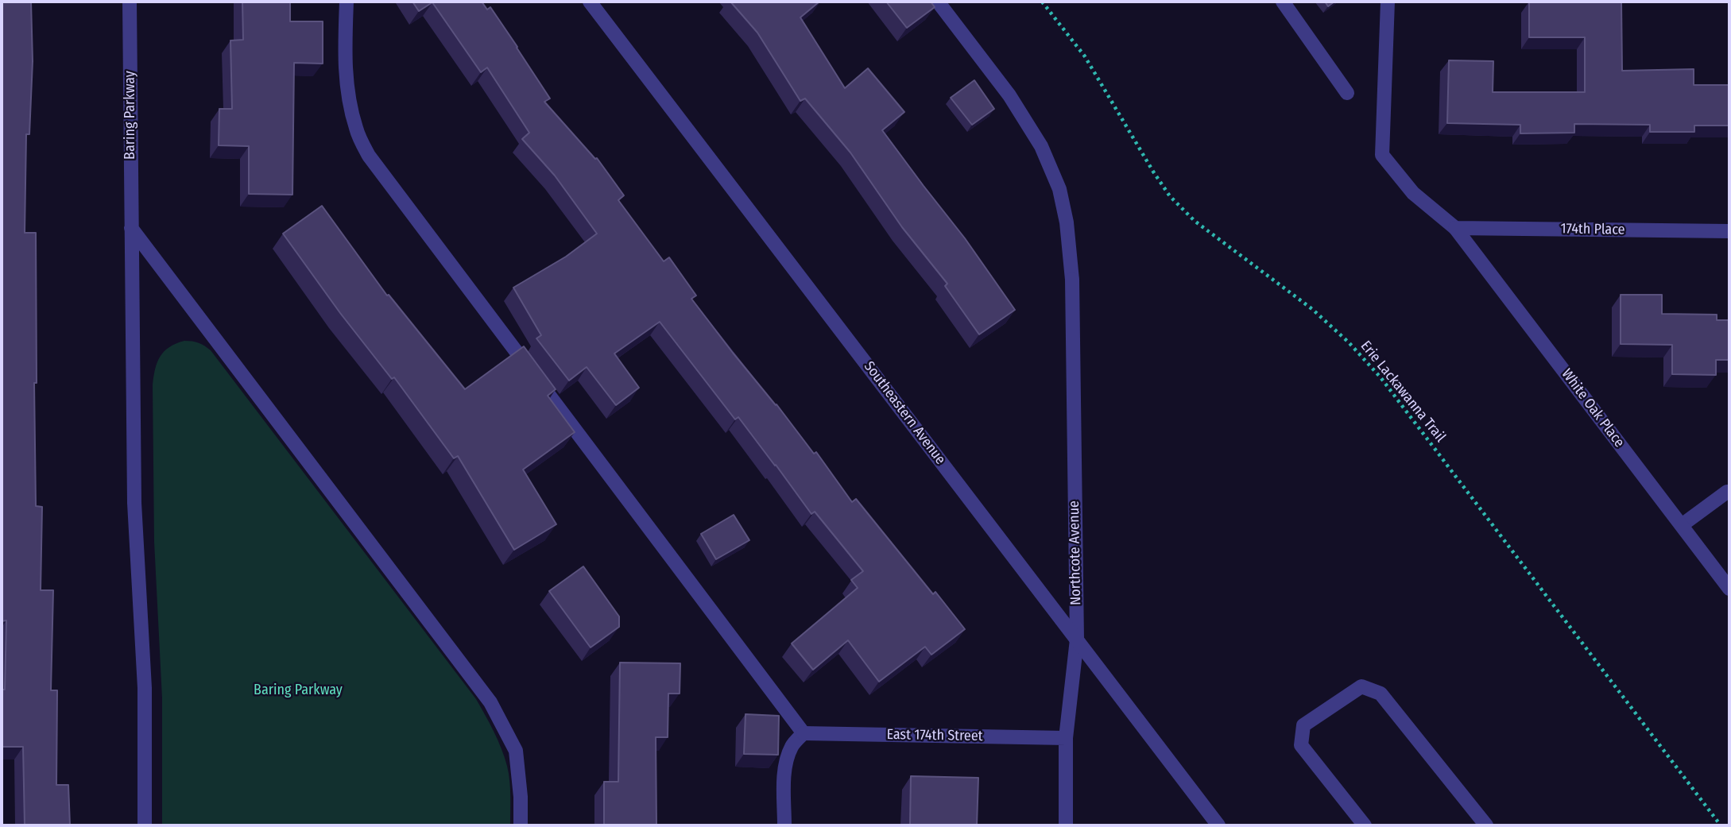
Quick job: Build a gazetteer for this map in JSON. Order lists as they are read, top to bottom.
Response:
{
  "streets": {
    "street": [
      "Baring Parkway",
      "174th Place",
      "White Oak Place",
      "Southeastern Avenue",
      "Northcote Avenue",
      "East 174th Street"
    ],
    "path": ["Erie Lackawanna Trail"]
  },
  "crossings": [
    ["174th Place", "White Oak Place"],
    ["Southeastern Avenue", "Northcote Avenue"],
    ["Northcote Avenue", "East 174th Street"]
  ],
  "parks": ["Baring Parkway"]
}
